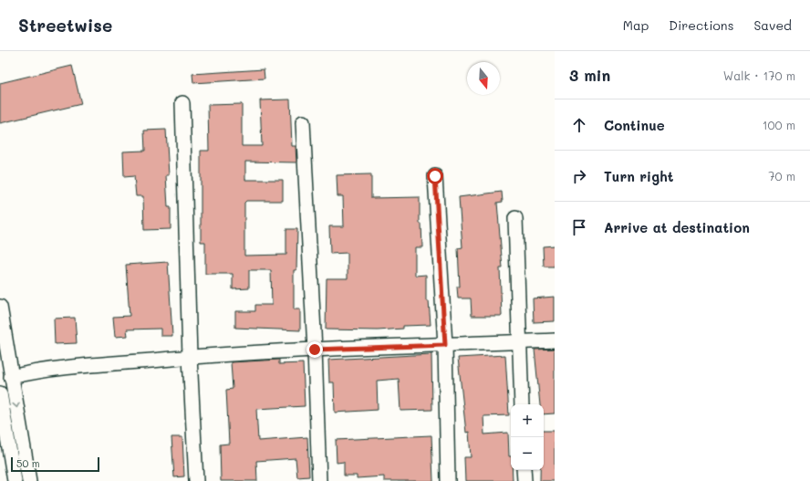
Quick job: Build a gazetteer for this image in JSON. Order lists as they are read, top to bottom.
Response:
{
  "scale_bar": "50 m",
  "north": "bottom",
  "page": {
    "header": "Streetwise",
    "nav": ["Map", "Directions", "Saved"],
    "heading": ["3 min", "Walk · 170 m"],
    "list": [
      ["Continue", "100 m"],
      ["Turn right", "70 m"],
      "Arrive at destination"
    ],
    "map_buttons": ["+", "−"],
    "scale": "50 m"
  }
}
